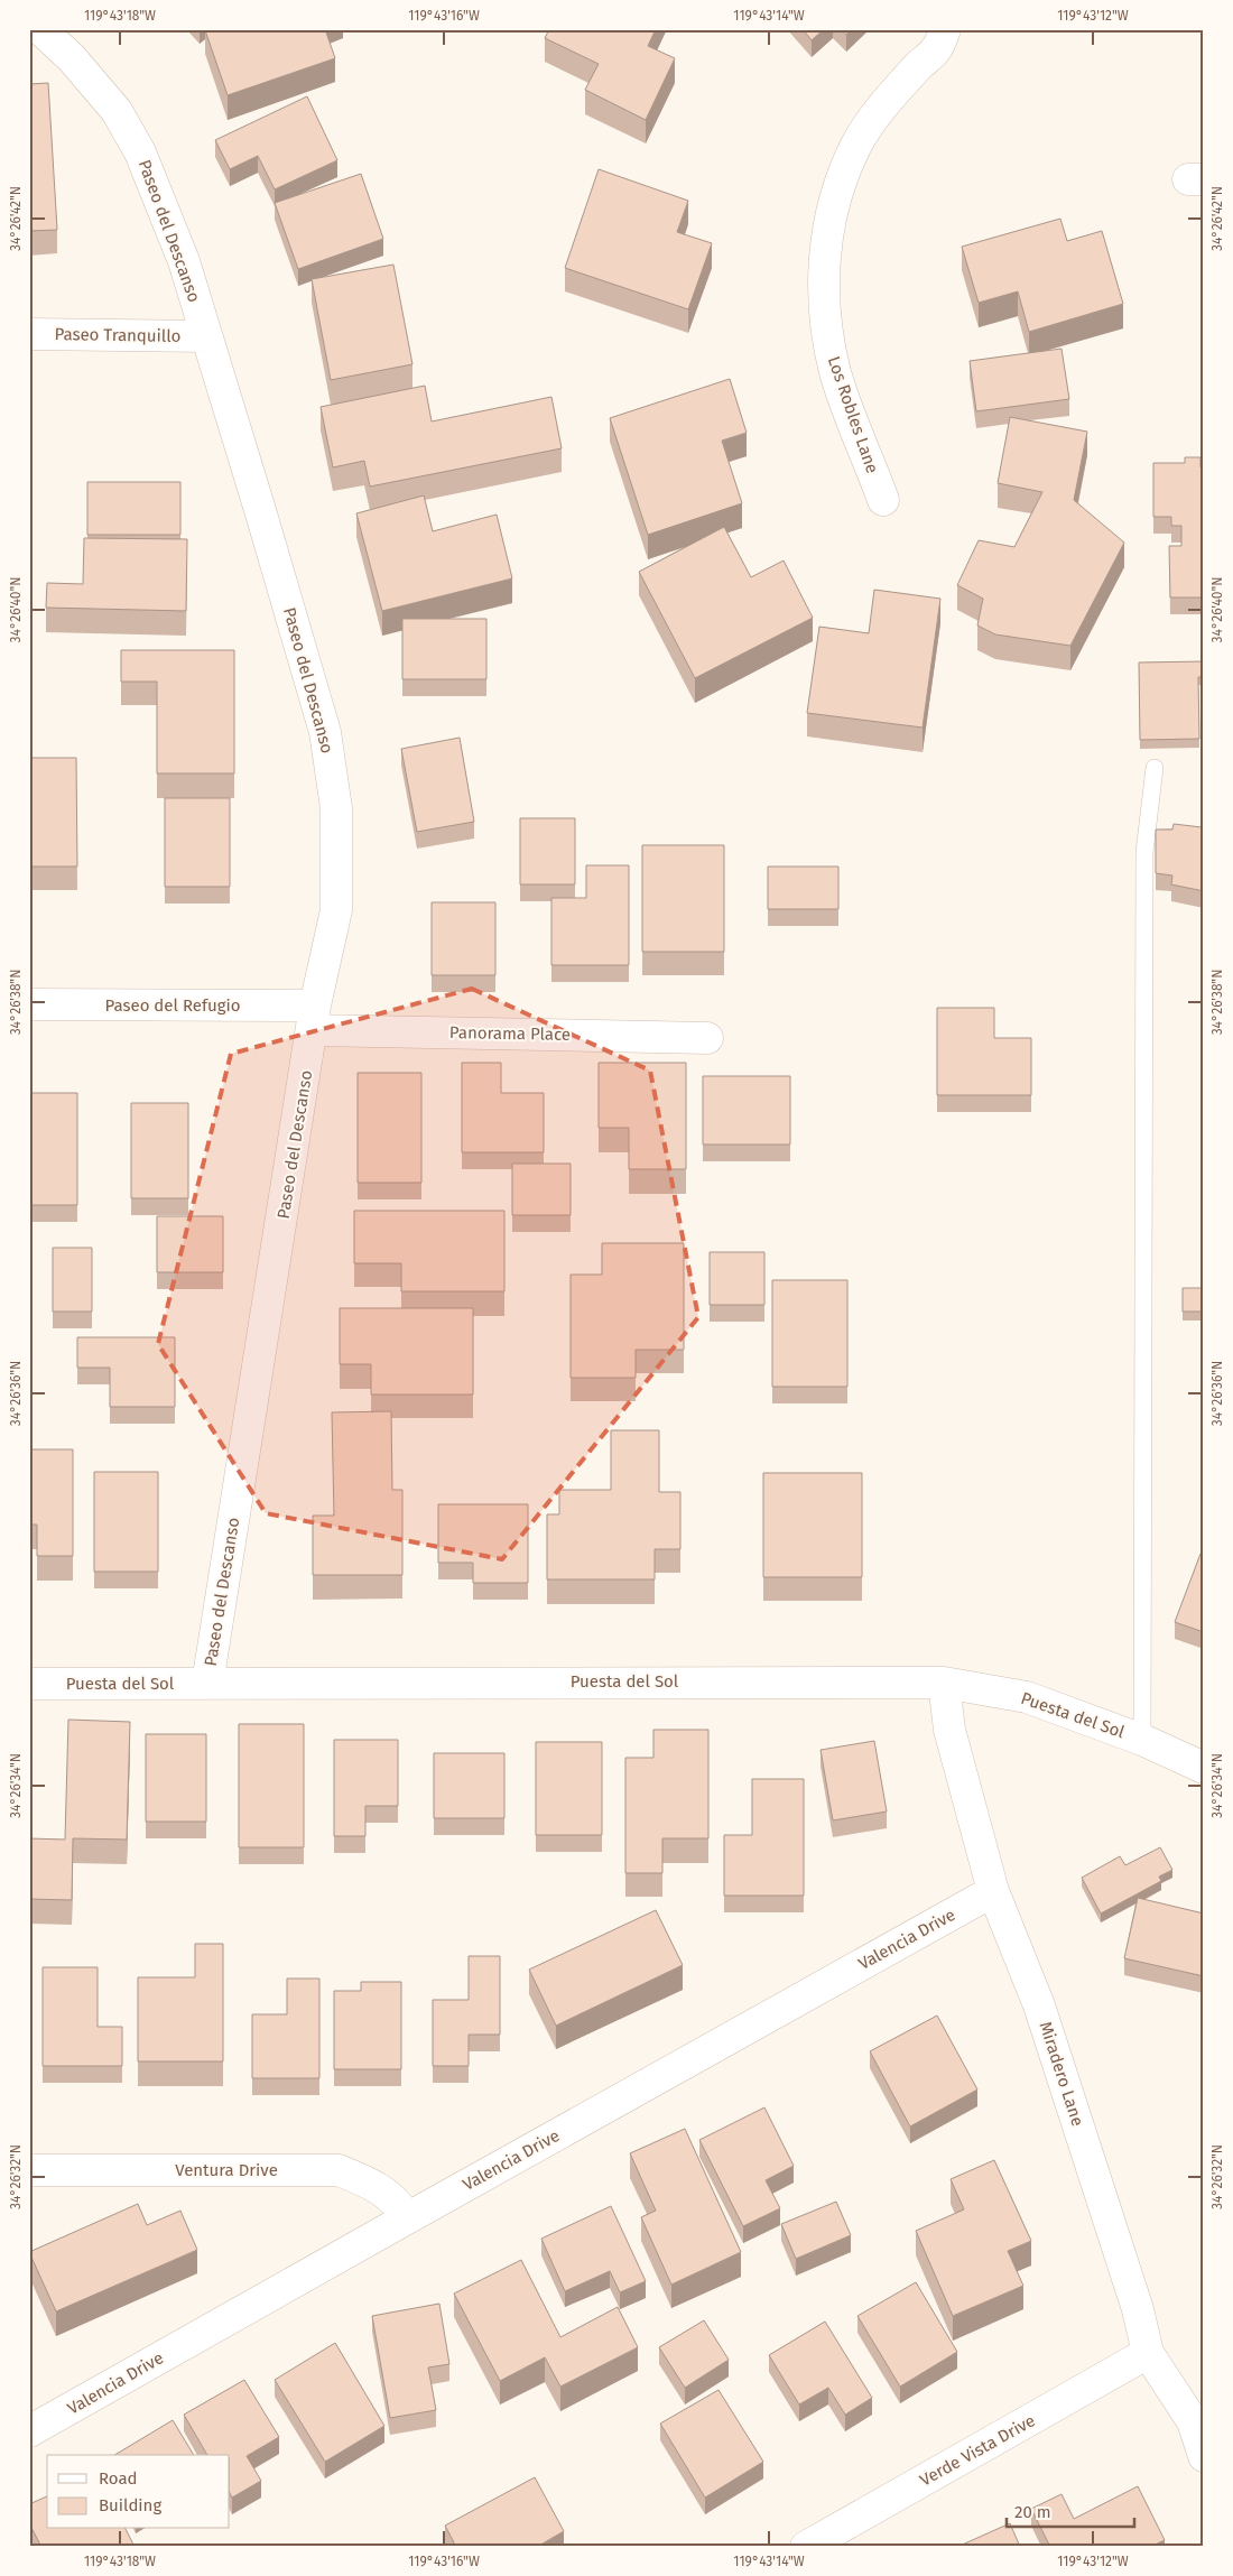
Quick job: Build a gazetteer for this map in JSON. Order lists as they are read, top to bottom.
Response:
{
  "streets": {
    "street": [
      "Paseo del Descanso",
      "Paseo Tranquillo",
      "Los Robles Lane",
      "Paseo del Refugio",
      "Panorama Place",
      "Puesta del Sol",
      "Valencia Drive",
      "Miradero Lane",
      "Ventura Drive",
      "Verde Vista Drive"
    ]
  },
  "crossings": [
    ["Paseo del Descanso", "Paseo Tranquillo"],
    ["Paseo del Descanso", "Paseo del Refugio"],
    ["Paseo del Descanso", "Panorama Place"],
    ["Paseo del Descanso", "Puesta del Sol"],
    ["Paseo del Refugio", "Panorama Place"],
    ["Puesta del Sol", "Miradero Lane"],
    ["Valencia Drive", "Miradero Lane"],
    ["Valencia Drive", "Ventura Drive"],
    ["Miradero Lane", "Verde Vista Drive"]
  ],
  "legend": ["Road", "Building"],
  "scale_bar": "20 m",
  "coordinates": [
    "119°43'18\"W",
    "119°43'16\"W",
    "119°43'14\"W",
    "119°43'12\"W",
    "34°26'42\"N",
    "34°26'40\"N",
    "34°26'38\"N",
    "34°26'36\"N",
    "34°26'34\"N",
    "34°26'32\"N"
  ]
}
